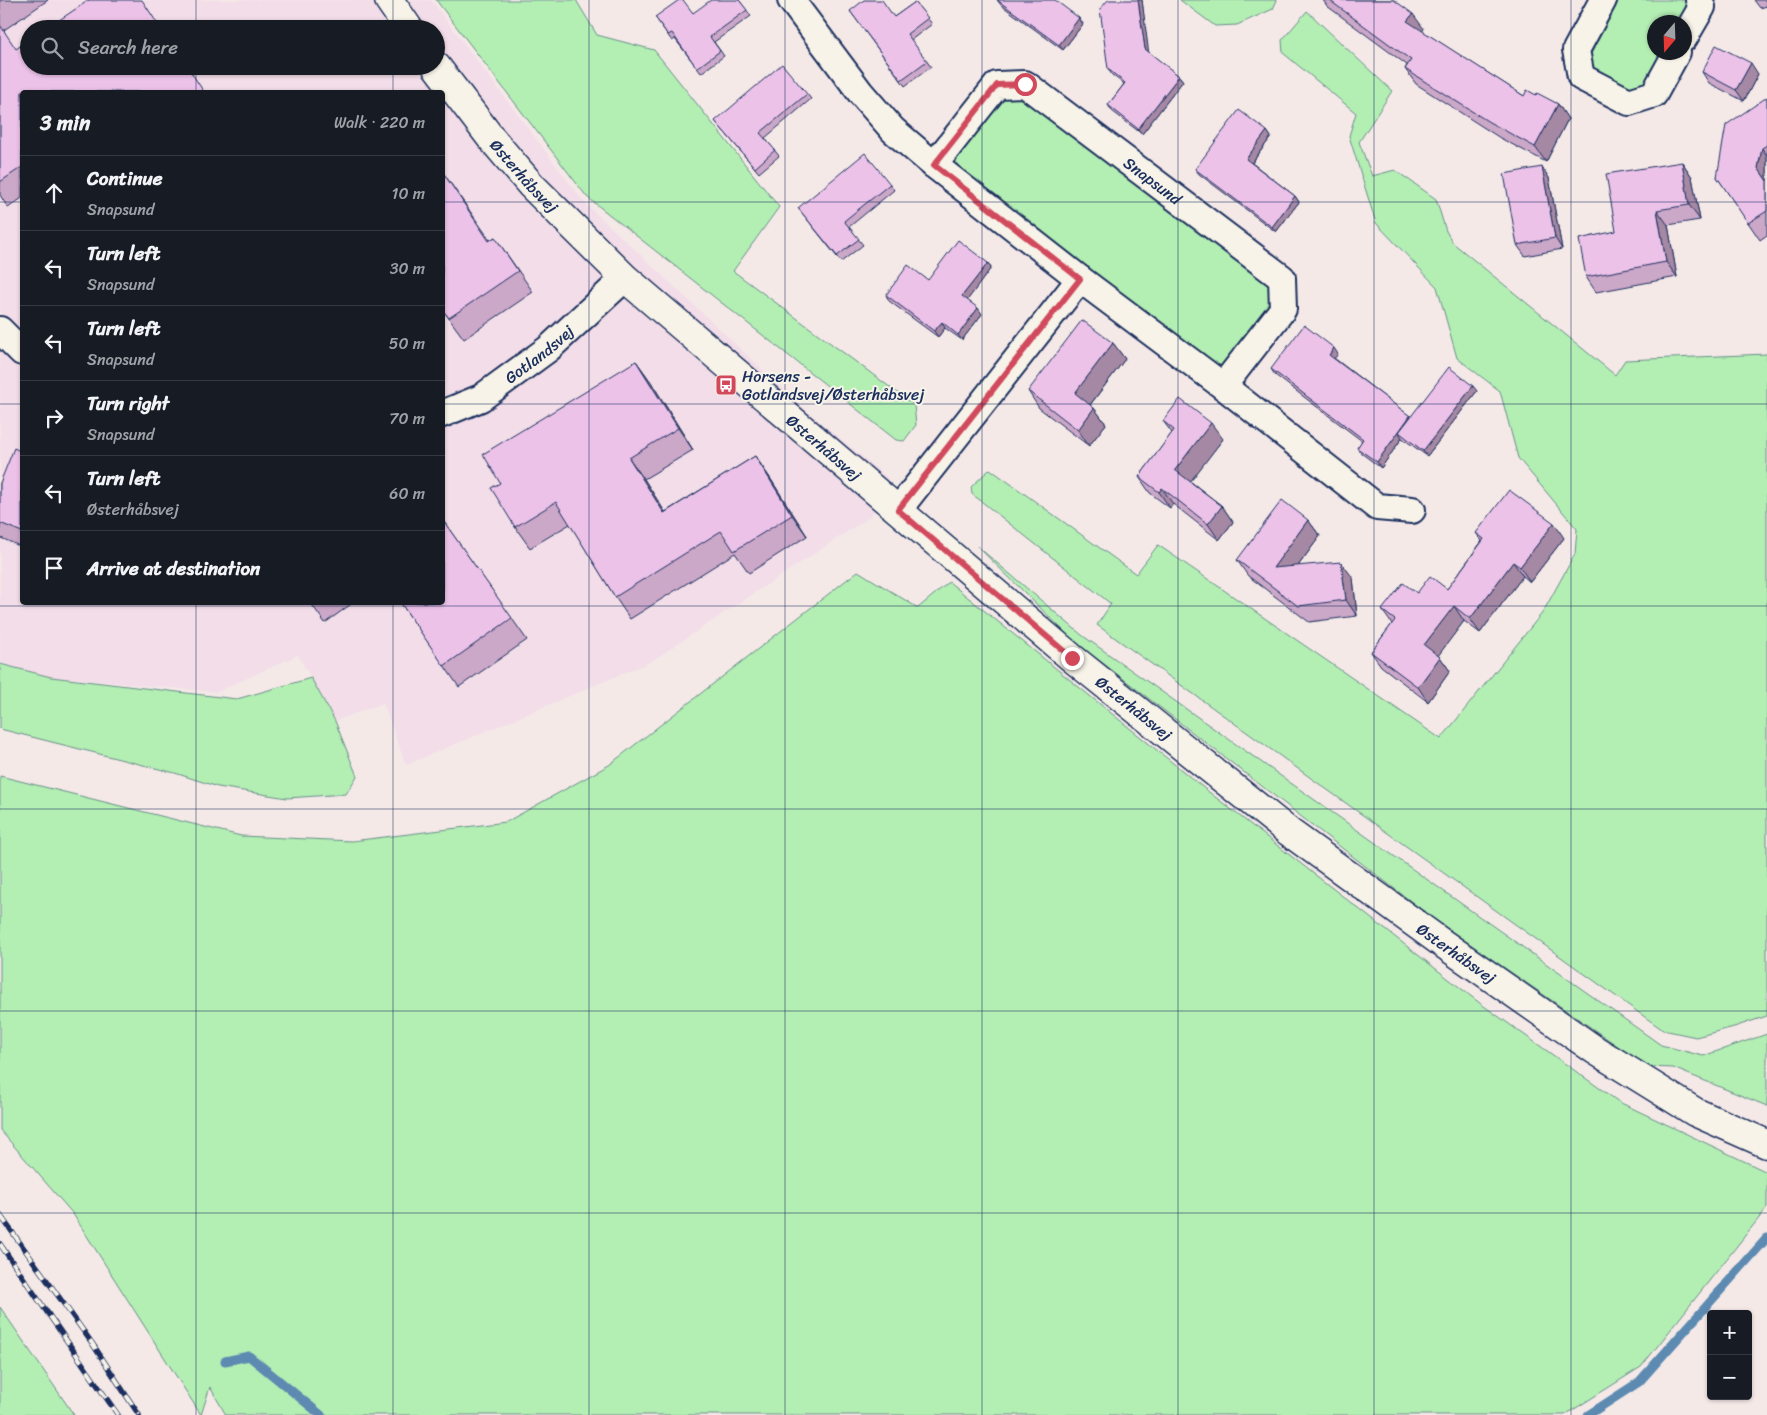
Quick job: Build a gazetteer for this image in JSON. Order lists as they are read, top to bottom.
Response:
{
  "streets": {
    "street": ["Østerhåbsvej", "Snapsund", "Gotlandsvej"]
  },
  "crossings": [
    ["Østerhåbsvej", "Gotlandsvej"]
  ],
  "places": {
    "bus stop": ["Horsens - Gotlandsvej/Østerhåbsvej"]
  },
  "north": "bottom",
  "page": {
    "search": "Search here",
    "heading": ["3 min", "Walk · 220 m"],
    "list": [
      ["Continue", "Snapsund", "10 m"],
      ["Turn left", "Snapsund", "30 m"],
      ["Turn left", "Snapsund", "50 m"],
      ["Turn right", "Snapsund", "70 m"],
      ["Turn left", "Østerhåbsvej", "60 m"],
      "Arrive at destination"
    ],
    "map_buttons": ["+", "−"]
  }
}
